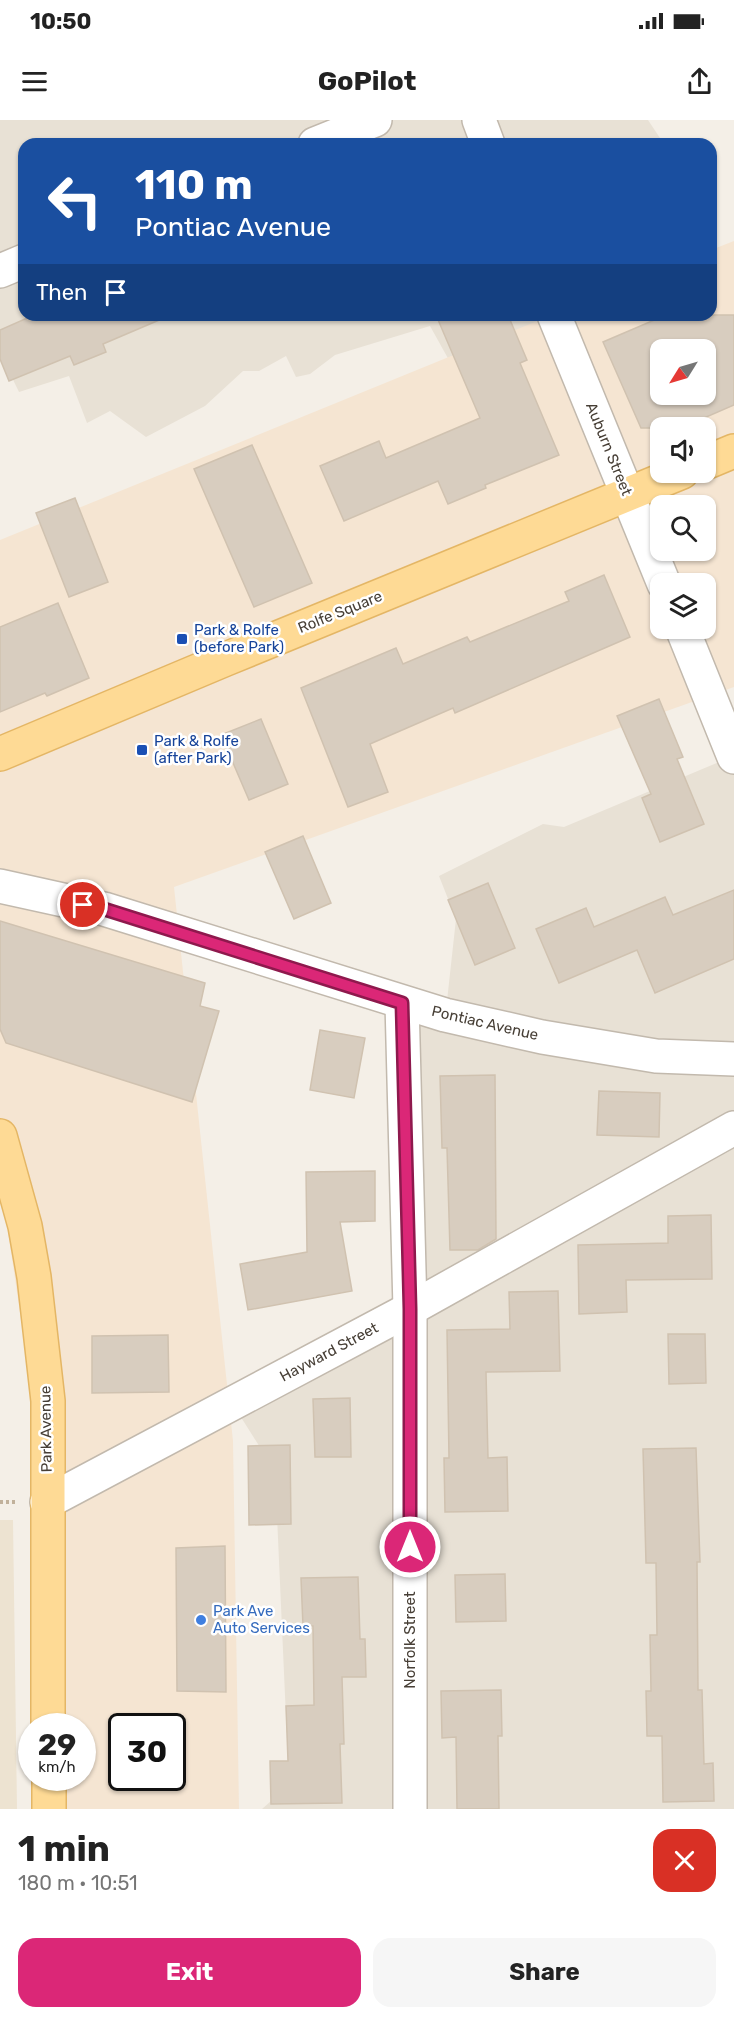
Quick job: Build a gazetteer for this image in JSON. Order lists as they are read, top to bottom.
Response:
{
  "streets": {
    "main road": ["Rolfe Square", "Park Avenue"],
    "street": [
      "Auburn Street",
      "Pontiac Avenue",
      "Hayward Street",
      "Norfolk Street"
    ]
  },
  "crossings": [
    ["Auburn Street", "Rolfe Square"],
    ["Pontiac Avenue", "Norfolk Street"],
    ["Hayward Street", "Park Avenue"],
    ["Hayward Street", "Norfolk Street"]
  ],
  "places": {
    "transit": ["Park & Rolfe (before Park)", "Park & Rolfe (after Park)"],
    "other": ["Park Ave Auto Services"]
  },
  "north": "bottom left",
  "page": {
    "status": "10:50",
    "header": "GoPilot",
    "turn": ["110 m", "Pontiac Avenue"],
    "then": "Then",
    "speed": "29 km/h",
    "limit": "30",
    "heading": ["1 min", "180 m · 10:51"],
    "buttons": ["Exit", "Share"]
  }
}
